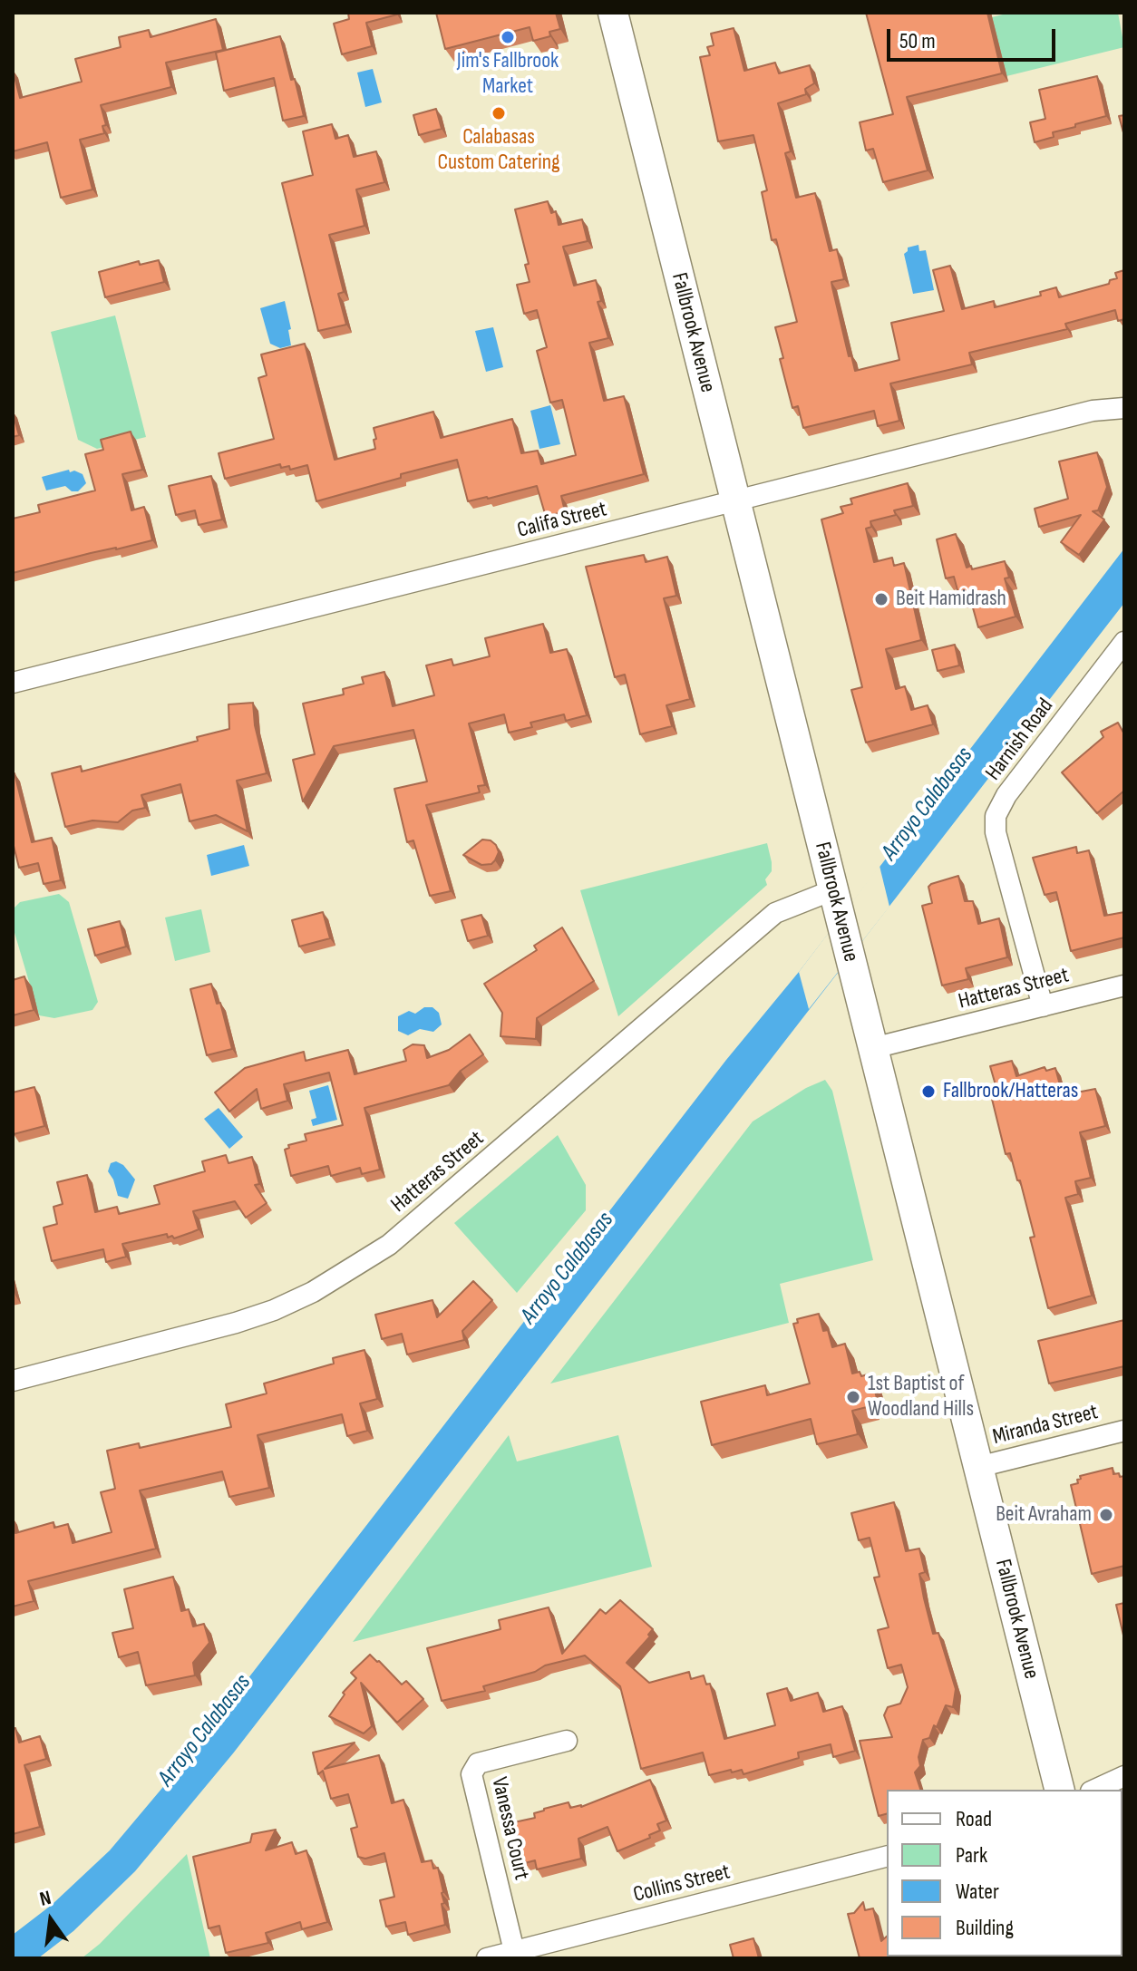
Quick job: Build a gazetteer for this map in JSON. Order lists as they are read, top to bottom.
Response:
{
  "streets": {
    "main road": ["Fallbrook Avenue"],
    "street": [
      "Califa Street",
      "Harnish Road",
      "Hatteras Street",
      "Miranda Street",
      "Vanessa Court",
      "Collins Street"
    ]
  },
  "crossings": [
    ["Fallbrook Avenue", "Califa Street"],
    ["Fallbrook Avenue", "Hatteras Street"],
    ["Fallbrook Avenue", "Miranda Street"],
    ["Harnish Road", "Hatteras Street"],
    ["Vanessa Court", "Collins Street"]
  ],
  "water": ["Arroyo Calabasas"],
  "places": [
    "Jim's Fallbrook Market",
    "Calabasas Custom Catering",
    "Beit Hamidrash",
    "Fallbrook/Hatteras",
    "1st Baptist of Woodland Hills",
    "Beit Avraham"
  ],
  "legend": [
    "Road",
    "Park",
    "Water",
    "Building"
  ],
  "scale_bar": "50 m",
  "north": "top"
}
